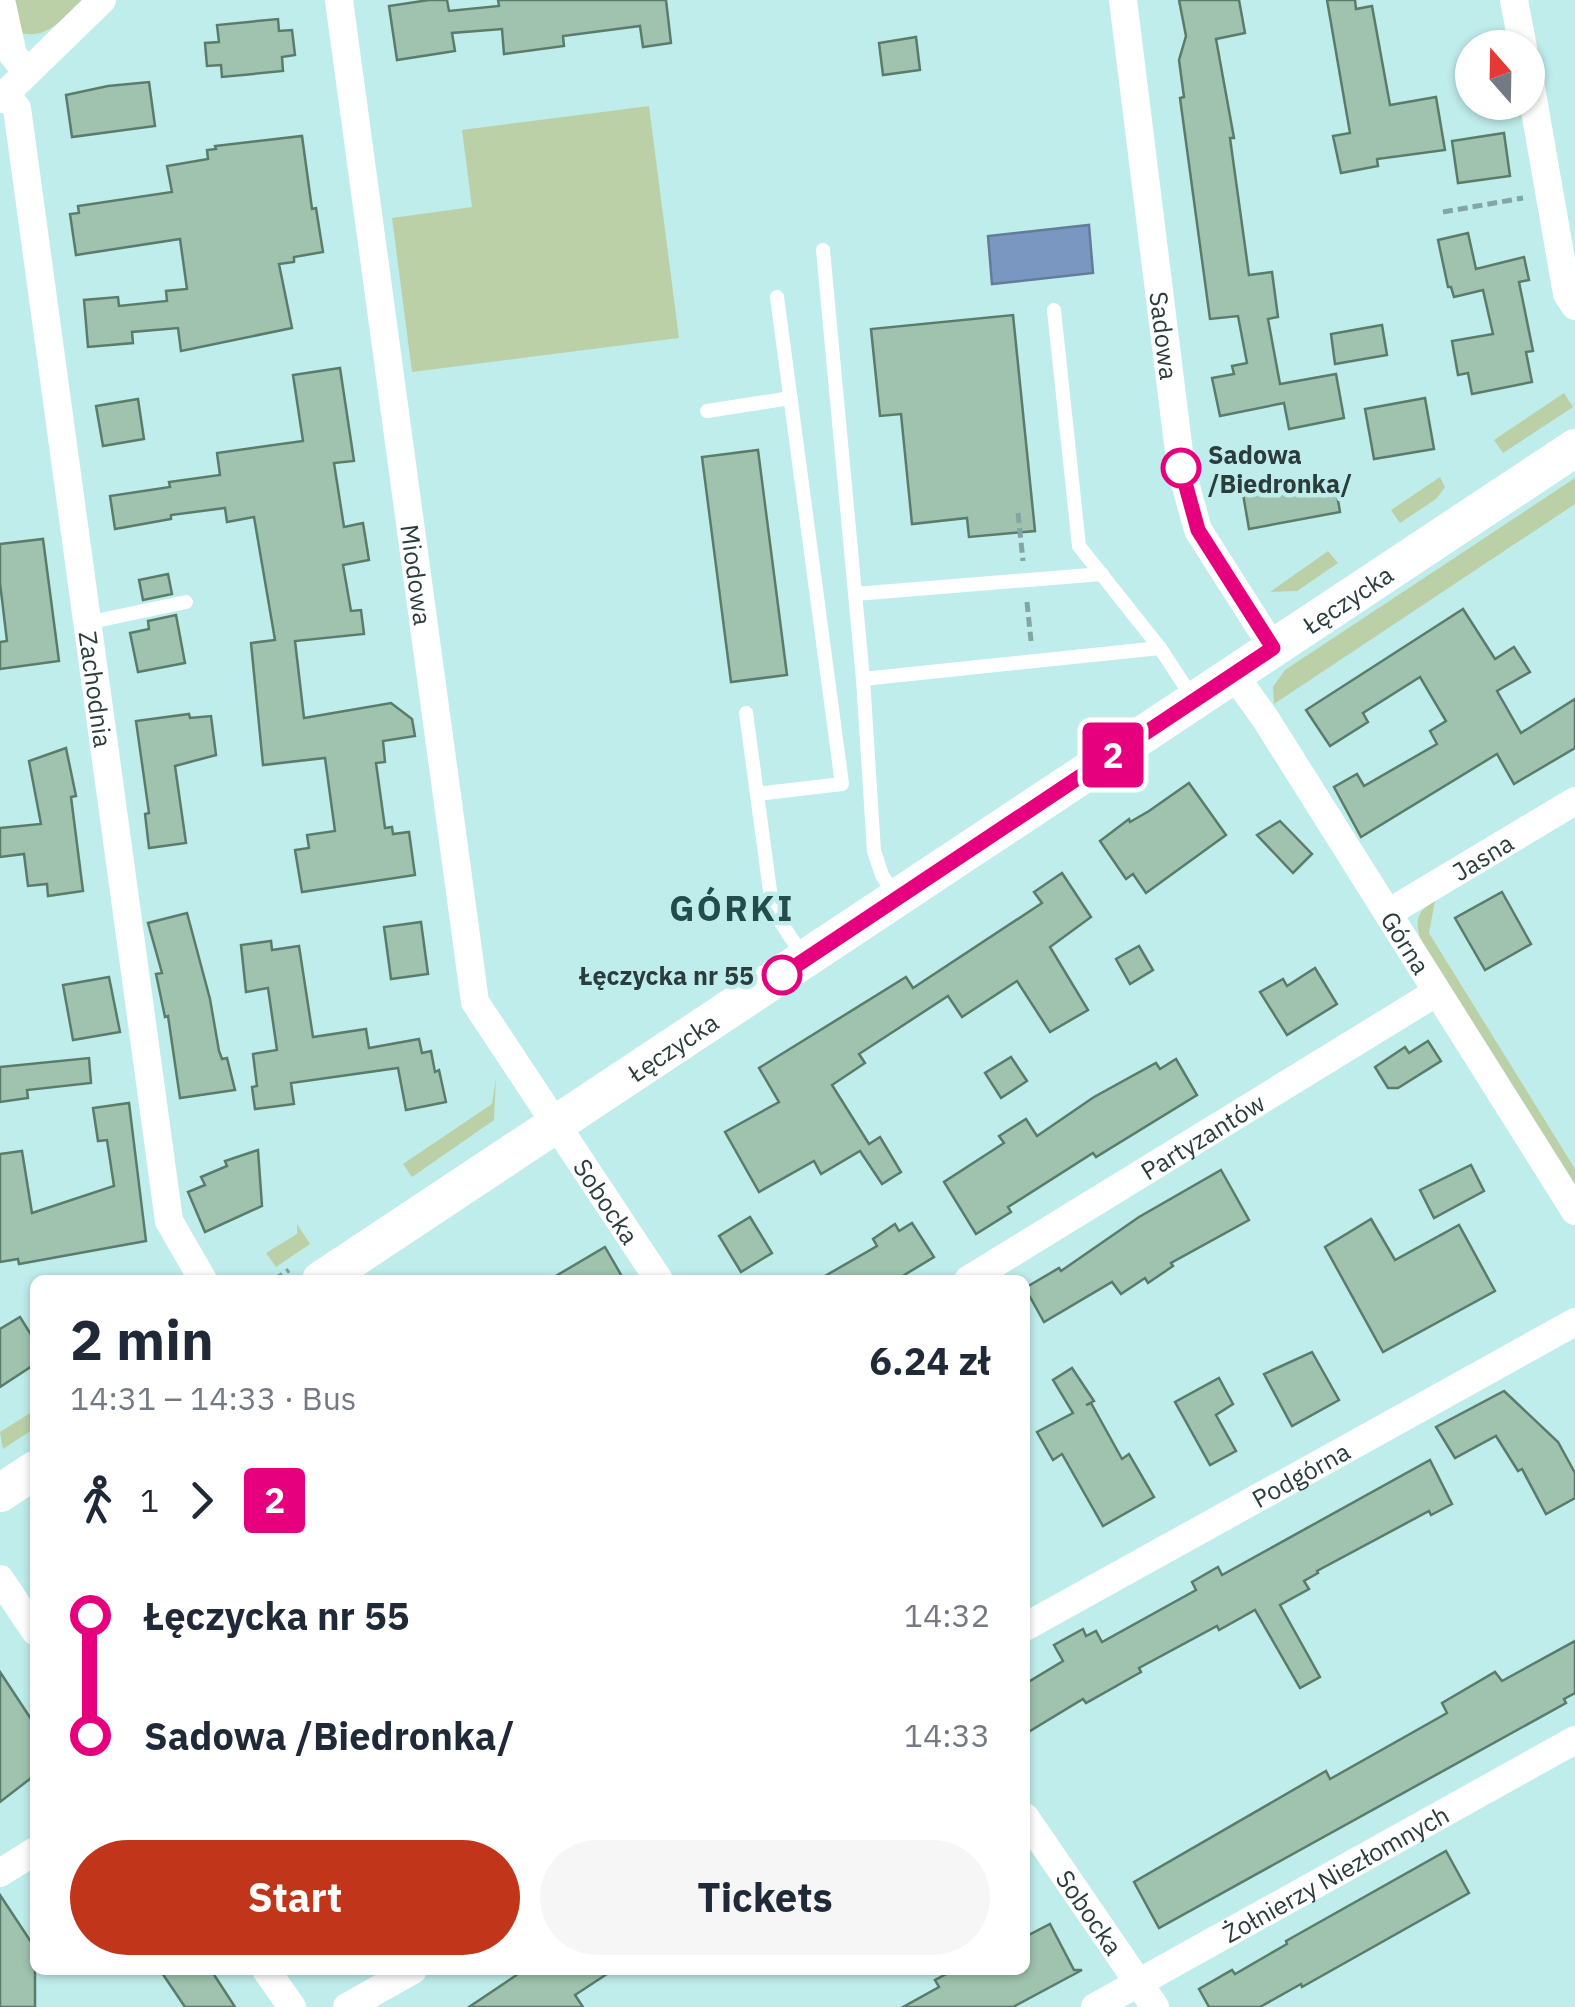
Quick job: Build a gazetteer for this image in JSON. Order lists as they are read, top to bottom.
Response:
{
  "streets": {
    "main road": ["Łęczycka"],
    "street": [
      "Sadowa",
      "Miodowa",
      "Zachodnia",
      "Jasna",
      "Górna",
      "Partyzantów",
      "Sobocka",
      "Podgórna",
      "Żołnierzy Niezłomnych"
    ]
  },
  "crossings": [
    ["Sadowa", "Łęczycka"],
    ["Miodowa", "Łęczycka"],
    ["Miodowa", "Sobocka"],
    ["Łęczycka", "Górna"],
    ["Łęczycka", "Sobocka"],
    ["Jasna", "Górna"],
    ["Górna", "Partyzantów"],
    ["Sobocka", "Żołnierzy Niezłomnych"]
  ],
  "districts": ["GÓRKI"],
  "places": ["Sadowa /Biedronka/", "Łęczycka nr 55"],
  "lines": ["bus line 2"],
  "north": "top",
  "page": {
    "on_map": "2",
    "heading": ["2 min", "14:31 – 14:33 · Bus", "6.24 zł"],
    "legs": ["1", "2"],
    "list": [
      {
        "name": "Łęczycka nr 55",
        "value": "14:32"
      },
      {
        "name": "Sadowa /Biedronka/",
        "value": "14:33"
      }
    ],
    "buttons": ["Start", "Tickets"]
  }
}
